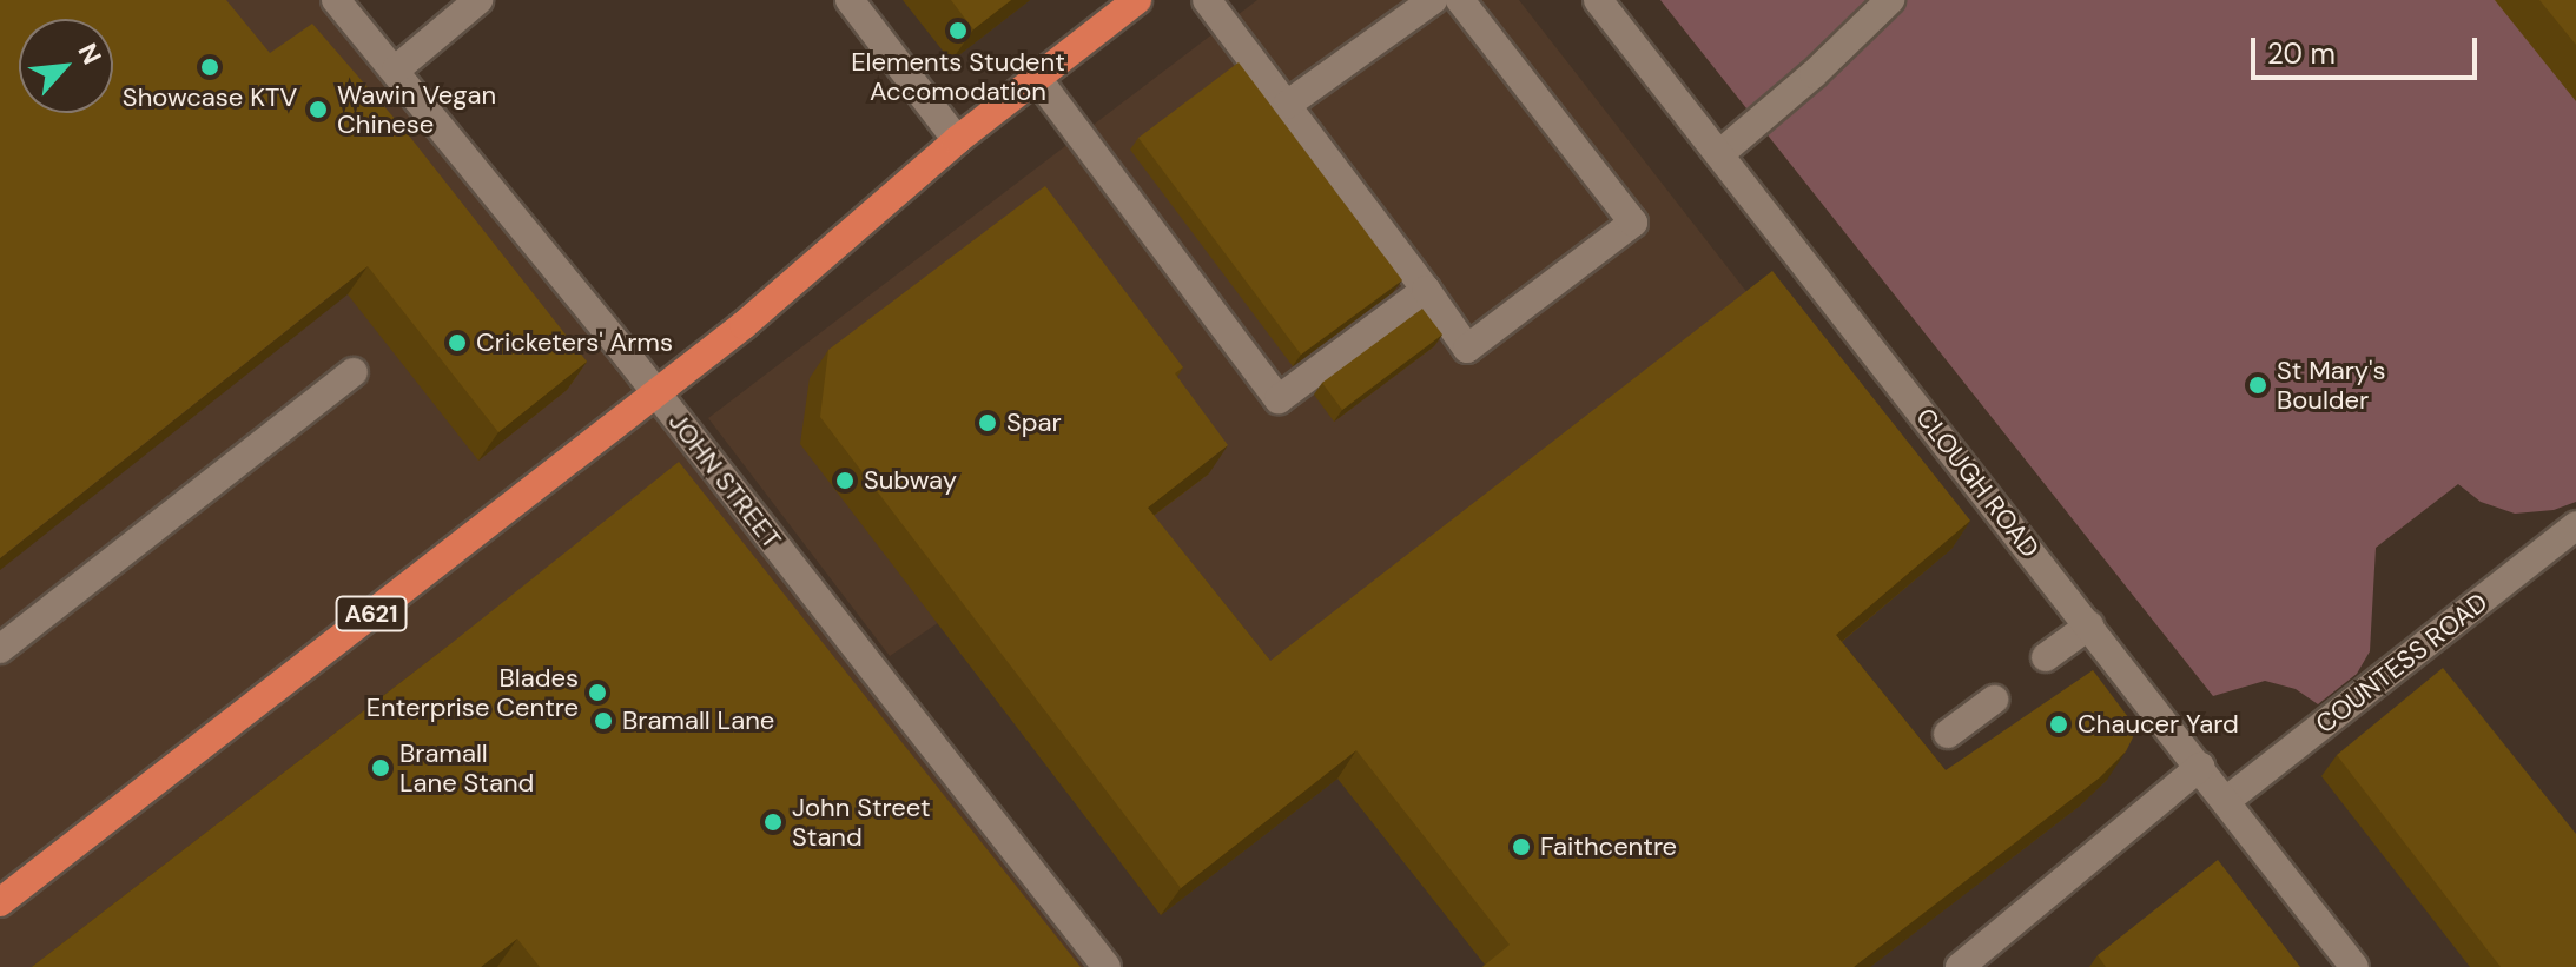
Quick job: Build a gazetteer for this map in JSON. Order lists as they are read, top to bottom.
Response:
{
  "streets": {
    "highway": ["A621"],
    "street": ["JOHN STREET", "CLOUGH ROAD", "COUNTESS ROAD"]
  },
  "crossings": [
    ["JOHN STREET", "A621"],
    ["CLOUGH ROAD", "COUNTESS ROAD"]
  ],
  "places": [
    "Elements Student Accomodation",
    "Showcase KTV",
    "Wawin Vegan Chinese",
    "Cricketers' Arms",
    "St Mary's Boulder",
    "Spar",
    "Subway",
    "Blades Enterprise Centre",
    "Bramall Lane",
    "Chaucer Yard",
    "Bramall Lane Stand",
    "John Street Stand",
    "Faithcentre"
  ],
  "scale_bar": "20 m",
  "north": "top right"
}
